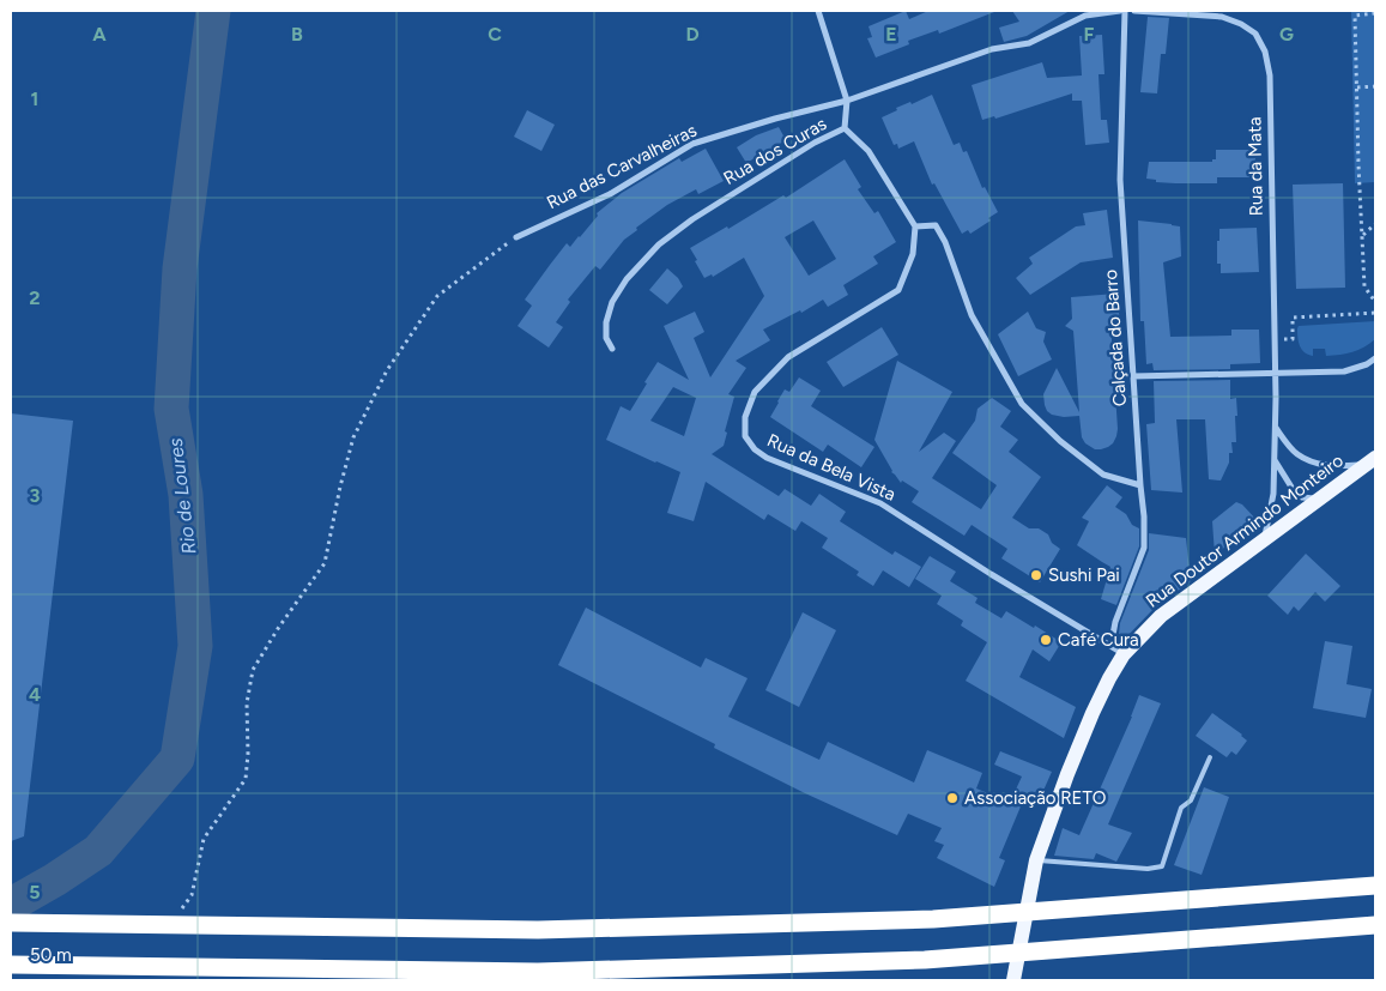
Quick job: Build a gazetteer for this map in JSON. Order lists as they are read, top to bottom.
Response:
{
  "streets": {
    "main road": ["Rua Doutor Armindo Monteiro"],
    "street": [
      "Rua dos Curas",
      "Rua das Carvalheiras",
      "Rua da Mata",
      "Calçada do Barro",
      "Rua da Bela Vista"
    ]
  },
  "crossings": [
    ["Rua dos Curas", "Rua da Bela Vista"],
    ["Rua da Mata", "Rua Doutor Armindo Monteiro"],
    ["Calçada do Barro", "Rua da Bela Vista"],
    ["Calçada do Barro", "Rua Doutor Armindo Monteiro"],
    ["Rua da Bela Vista", "Rua Doutor Armindo Monteiro"]
  ],
  "water": ["Rio de Loures"],
  "places": ["Sushi Pai", "Café Cura", "Associação RETO"],
  "scale_bar": "50 m",
  "grid": {
    "columns": [
      "A",
      "B",
      "C",
      "D",
      "E",
      "F",
      "G"
    ],
    "rows": [
      "1",
      "2",
      "3",
      "4",
      "5"
    ]
  }
}
